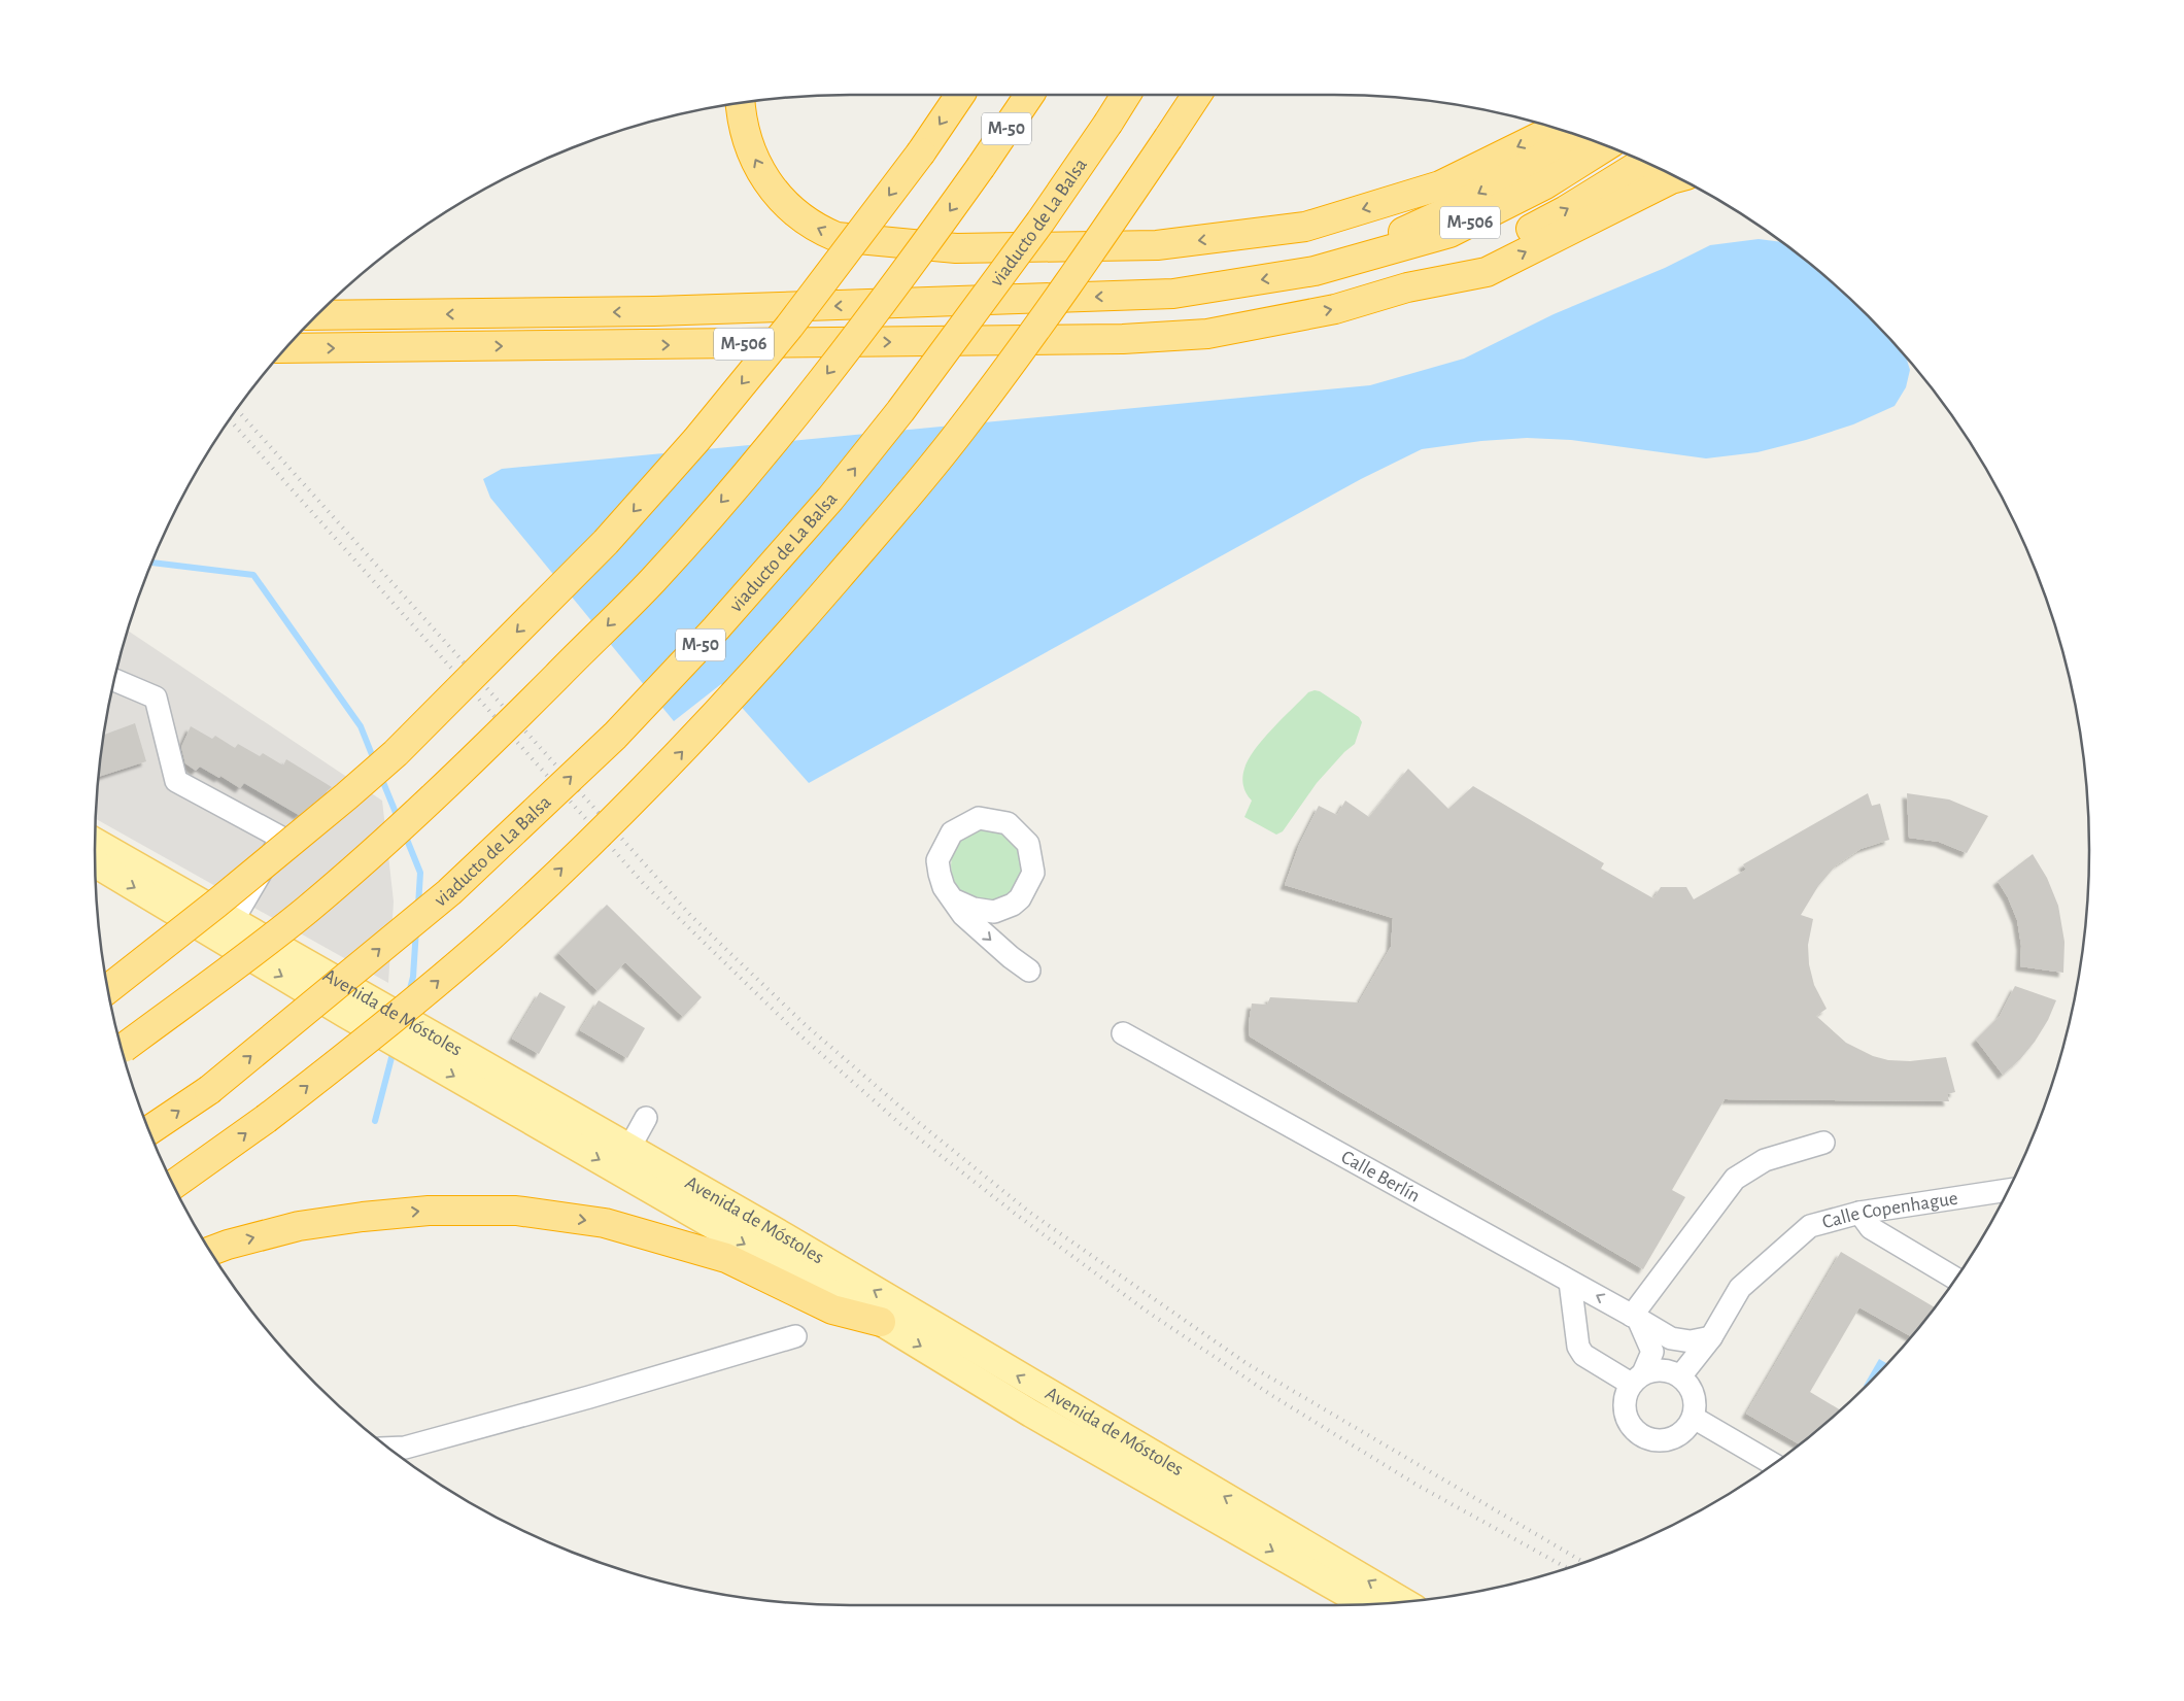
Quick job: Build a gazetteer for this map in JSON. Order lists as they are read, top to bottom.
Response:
{
  "streets": {
    "highway": ["M-50", "viaducto de La Balsa", "M-506"],
    "main road": ["Avenida de Móstoles"],
    "street": ["Calle Berlín", "Calle Copenhague"]
  },
  "crossings": [
    ["Calle Berlín", "Calle Copenhague"]
  ]
}
